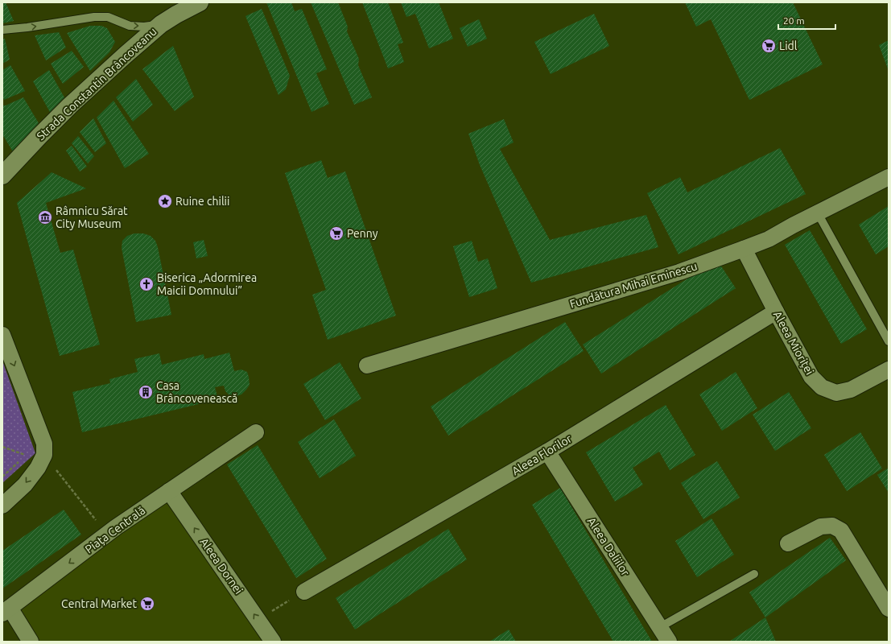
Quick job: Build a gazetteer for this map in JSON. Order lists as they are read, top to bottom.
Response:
{
  "streets": {
    "street": [
      "Strada Constantin Brâncoveanu",
      "Fundătura Mihai Eminescu",
      "Aleea Mioriței",
      "Aleea Florilor",
      "Piața Centrală",
      "Aleea Daliilor",
      "Aleea Dornei"
    ]
  },
  "crossings": [
    ["Fundătura Mihai Eminescu", "Aleea Mioriței"],
    ["Aleea Mioriței", "Aleea Florilor"],
    ["Aleea Florilor", "Aleea Daliilor"],
    ["Piața Centrală", "Aleea Dornei"]
  ],
  "one_way": ["Aleea Dornei"],
  "places": {
    "supermarket": ["Lidl", "Penny", "Central Market"],
    "place": ["Ruine chilii"],
    "museum": ["Râmnicu Sărat City Museum"],
    "church": ["Biserica „Adormirea Maicii Domnului”"],
    "building": ["Casa Brâncovenească"]
  },
  "scale_bar": "20 m"
}
